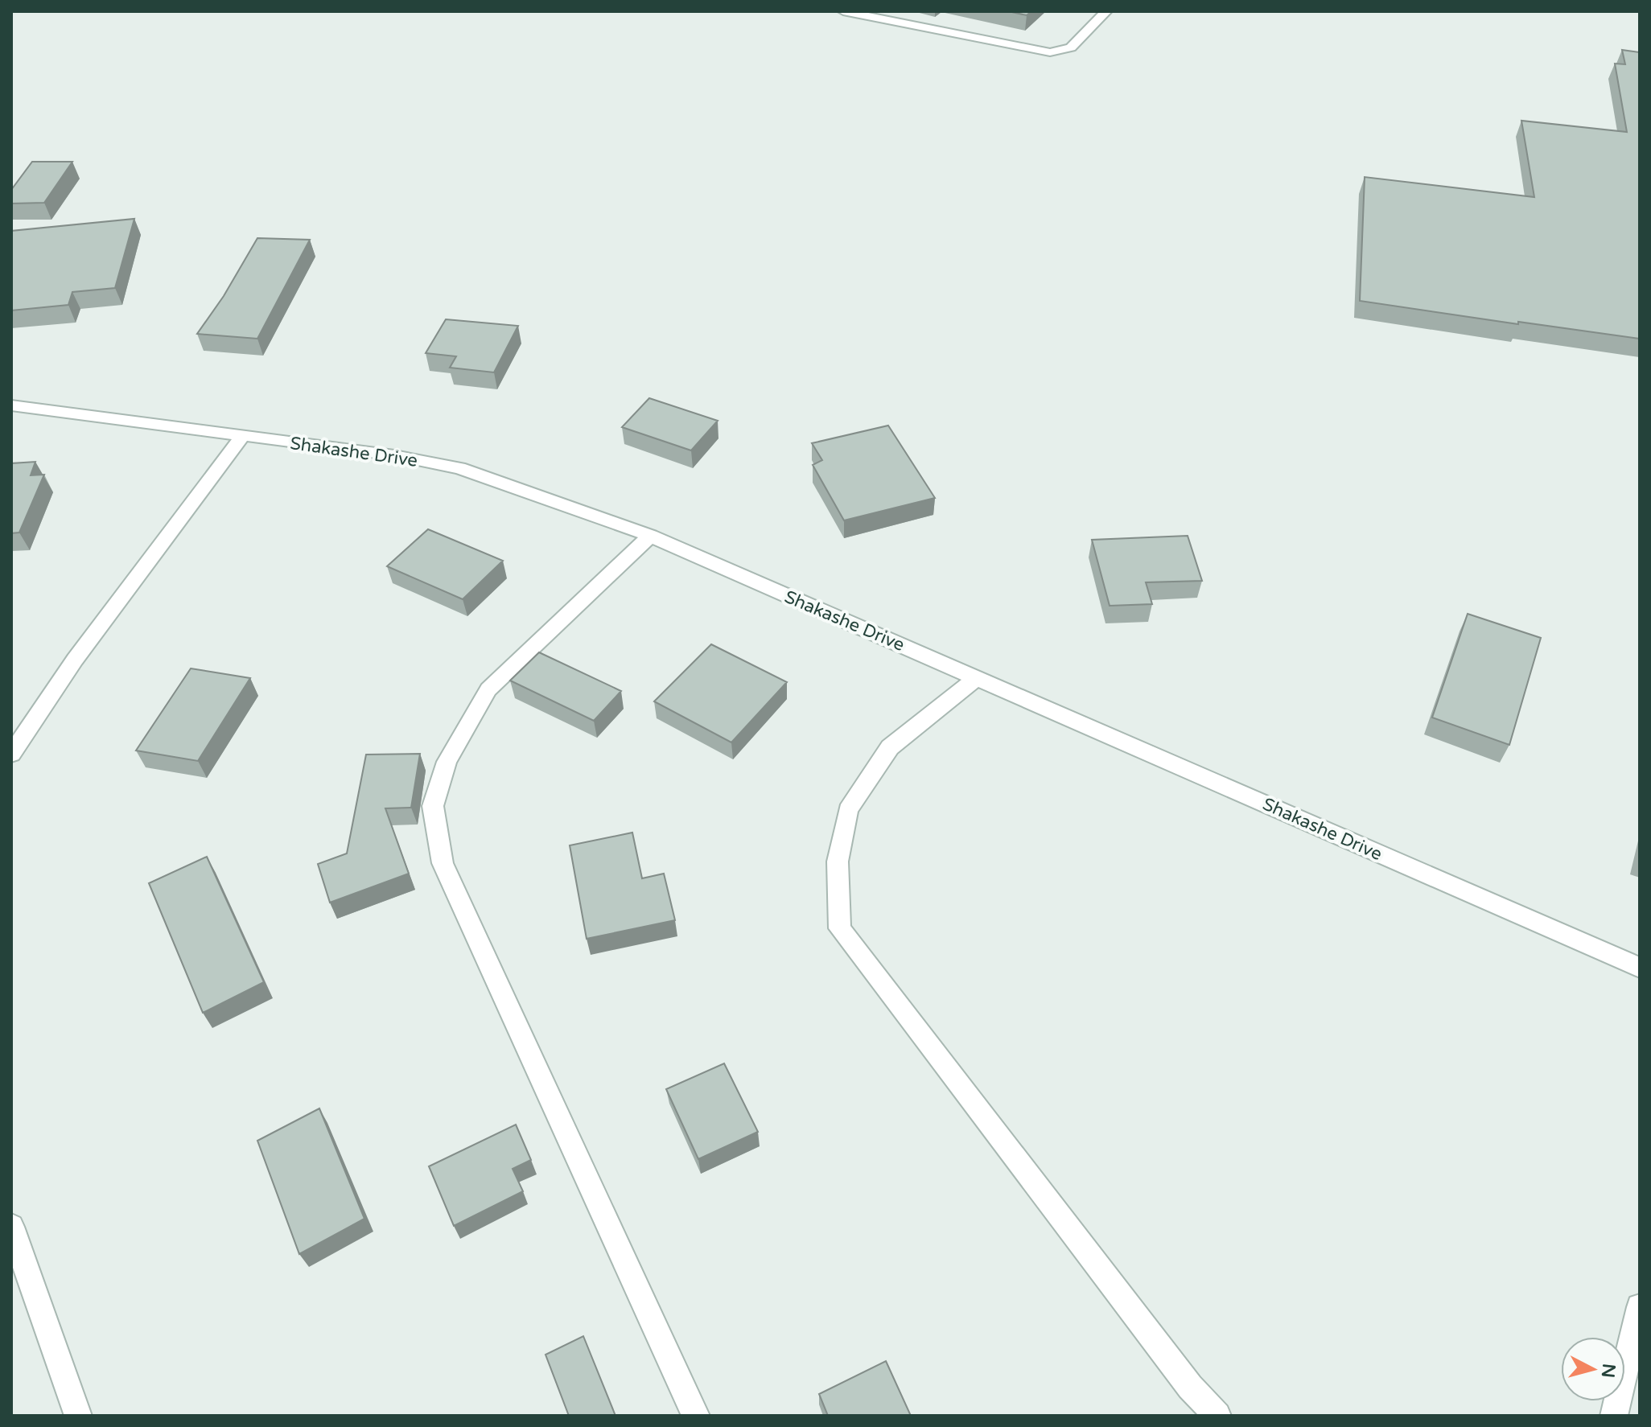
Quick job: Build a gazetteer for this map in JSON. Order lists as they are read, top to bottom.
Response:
{
  "streets": {
    "street": ["Shakashe Drive"]
  },
  "north": "right"
}
